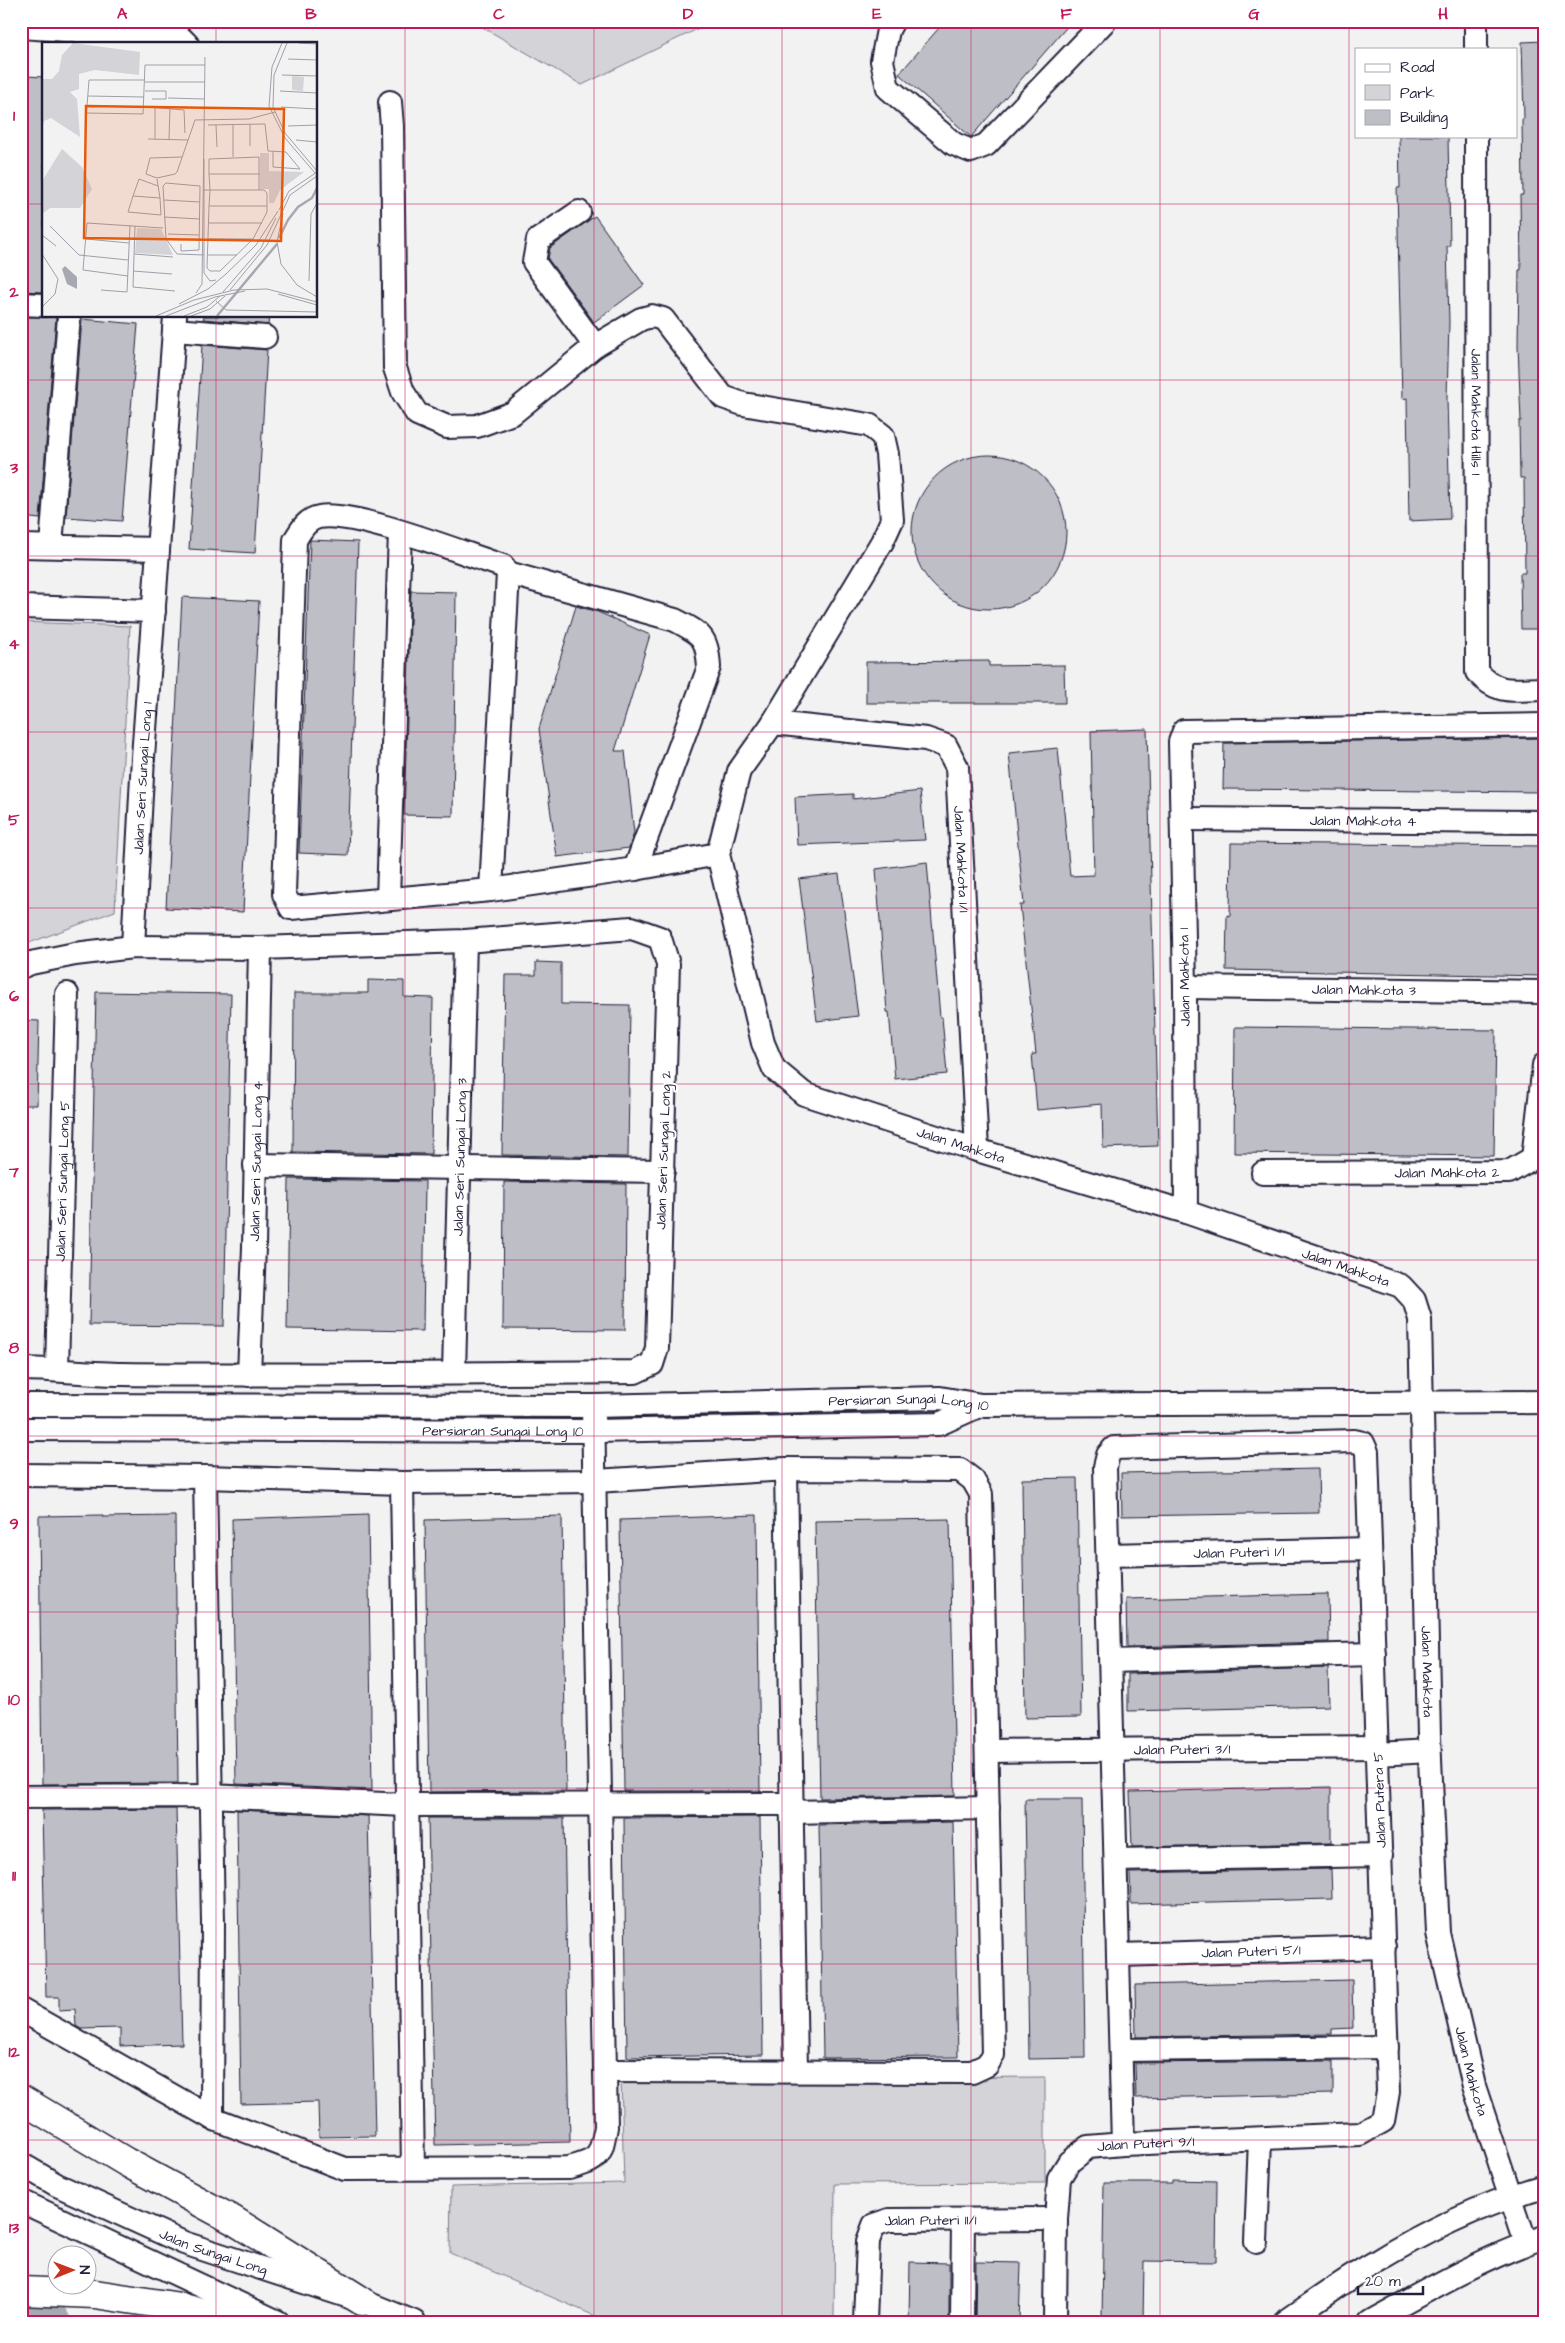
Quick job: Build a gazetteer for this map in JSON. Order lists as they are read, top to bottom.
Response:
{
  "streets": {
    "street": [
      "Jalan Mahkota Hills 1",
      "Jalan Seri Sungai Long 1",
      "Jalan Mahkota 4",
      "Jalan Mahkota 1/1",
      "Jalan Mahkota 1",
      "Jalan Mahkota 3",
      "Jalan Mahkota",
      "Jalan Seri Sungai Long 2",
      "Jalan Seri Sungai Long 3",
      "Jalan Seri Sungai Long 4",
      "Jalan Mahkota 2",
      "Jalan Seri Sungai Long 5",
      "Persiaran Sungai Long 10",
      "Jalan Puteri 1/1",
      "Jalan Puteri 3/1",
      "Jalan Putera 5",
      "Jalan Puteri 5/1",
      "Jalan Puteri 9/1",
      "Jalan Puteri 11/1",
      "Jalan Sungai Long"
    ]
  },
  "crossings": [
    ["Jalan Mahkota 4", "Jalan Mahkota 1"],
    ["Jalan Mahkota 1/1", "Jalan Mahkota"],
    ["Jalan Mahkota 1", "Jalan Mahkota 3"],
    ["Jalan Mahkota 1", "Jalan Mahkota"],
    ["Jalan Mahkota", "Jalan Puteri 3/1"],
    ["Jalan Seri Sungai Long 2", "Jalan Seri Sungai Long 3"],
    ["Jalan Puteri 1/1", "Jalan Putera 5"],
    ["Jalan Puteri 3/1", "Jalan Putera 5"],
    ["Jalan Putera 5", "Jalan Puteri 5/1"],
    ["Jalan Putera 5", "Jalan Puteri 9/1"],
    ["Jalan Puteri 9/1", "Jalan Puteri 11/1"]
  ],
  "legend": ["Road", "Park", "Building"],
  "scale_bar": "20 m",
  "north": "right",
  "grid": {
    "columns": [
      "A",
      "B",
      "C",
      "D",
      "E",
      "F",
      "G",
      "H"
    ],
    "rows": [
      "1",
      "2",
      "3",
      "4",
      "5",
      "6",
      "7",
      "8",
      "9",
      "10",
      "11",
      "12",
      "13"
    ]
  }
}
